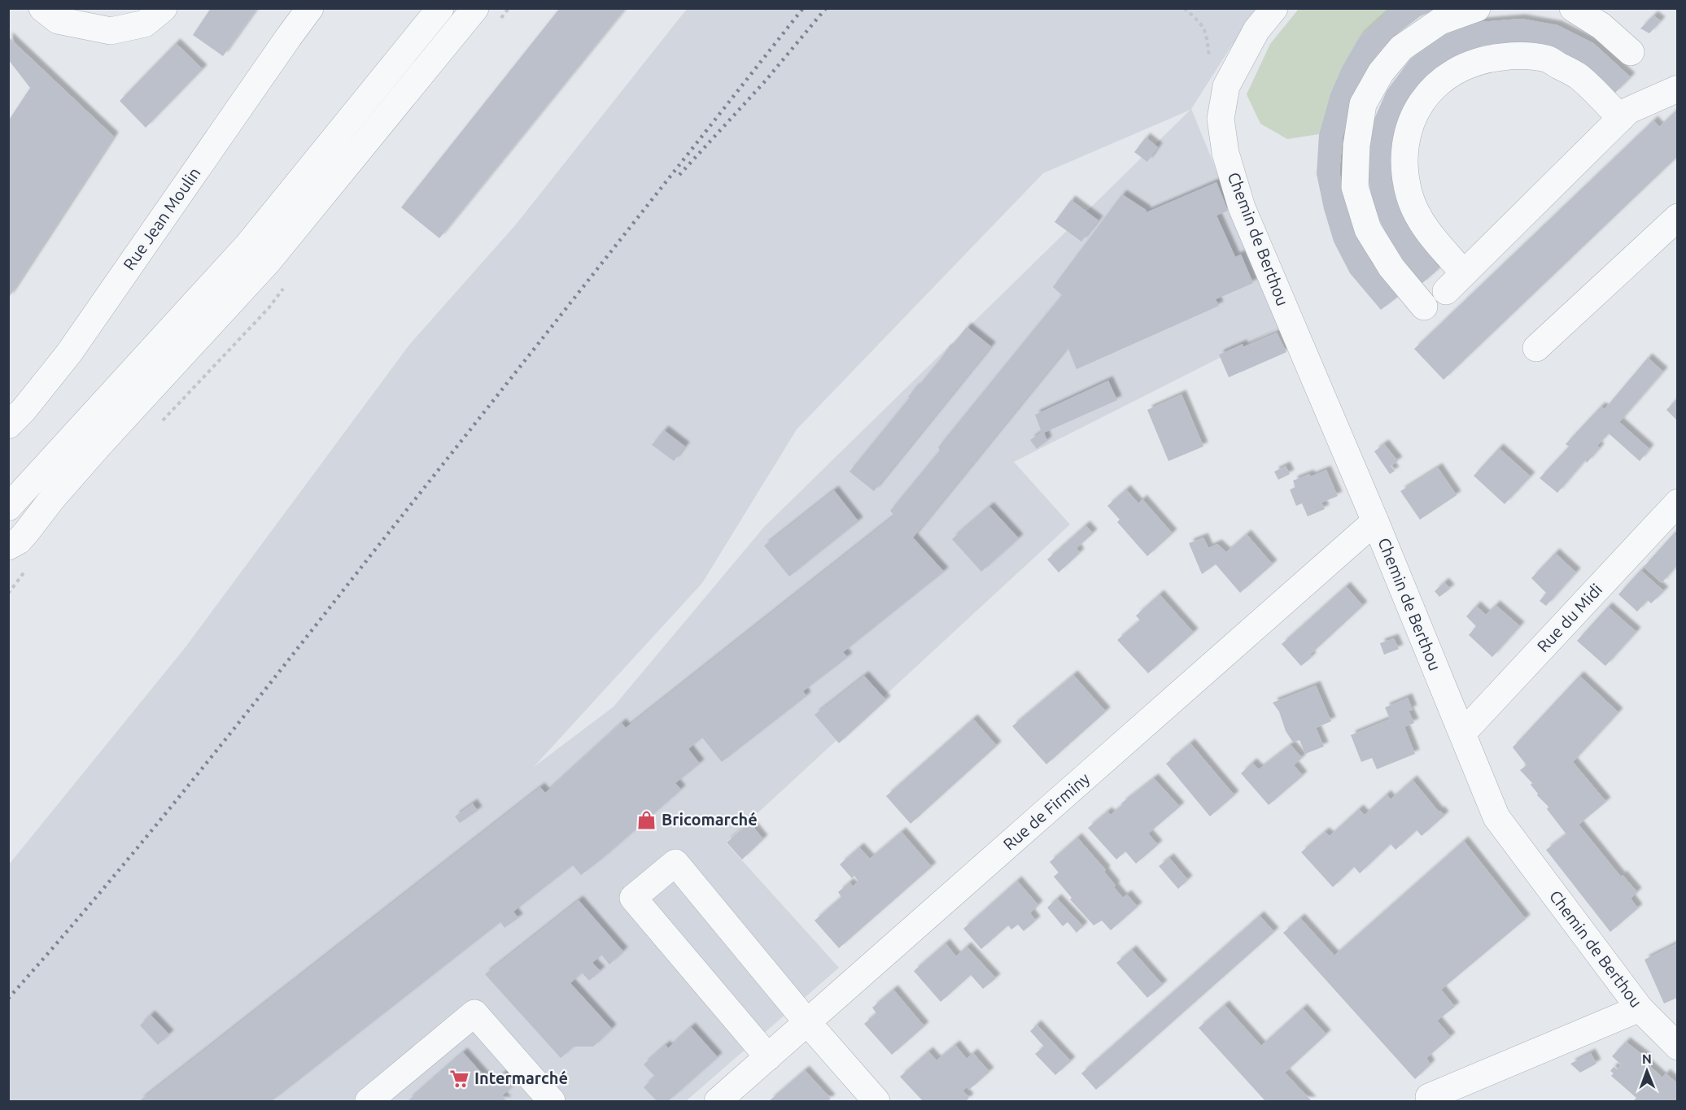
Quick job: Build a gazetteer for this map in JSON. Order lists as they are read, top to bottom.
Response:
{
  "streets": {
    "street": [
      "Rue Jean Moulin",
      "Chemin de Berthou",
      "Rue du Midi",
      "Rue de Firminy"
    ]
  },
  "crossings": [
    ["Chemin de Berthou", "Rue du Midi"],
    ["Chemin de Berthou", "Rue de Firminy"]
  ],
  "places": {
    "shop": ["Bricomarché"],
    "supermarket": ["Intermarché"]
  },
  "north": "top"
}
